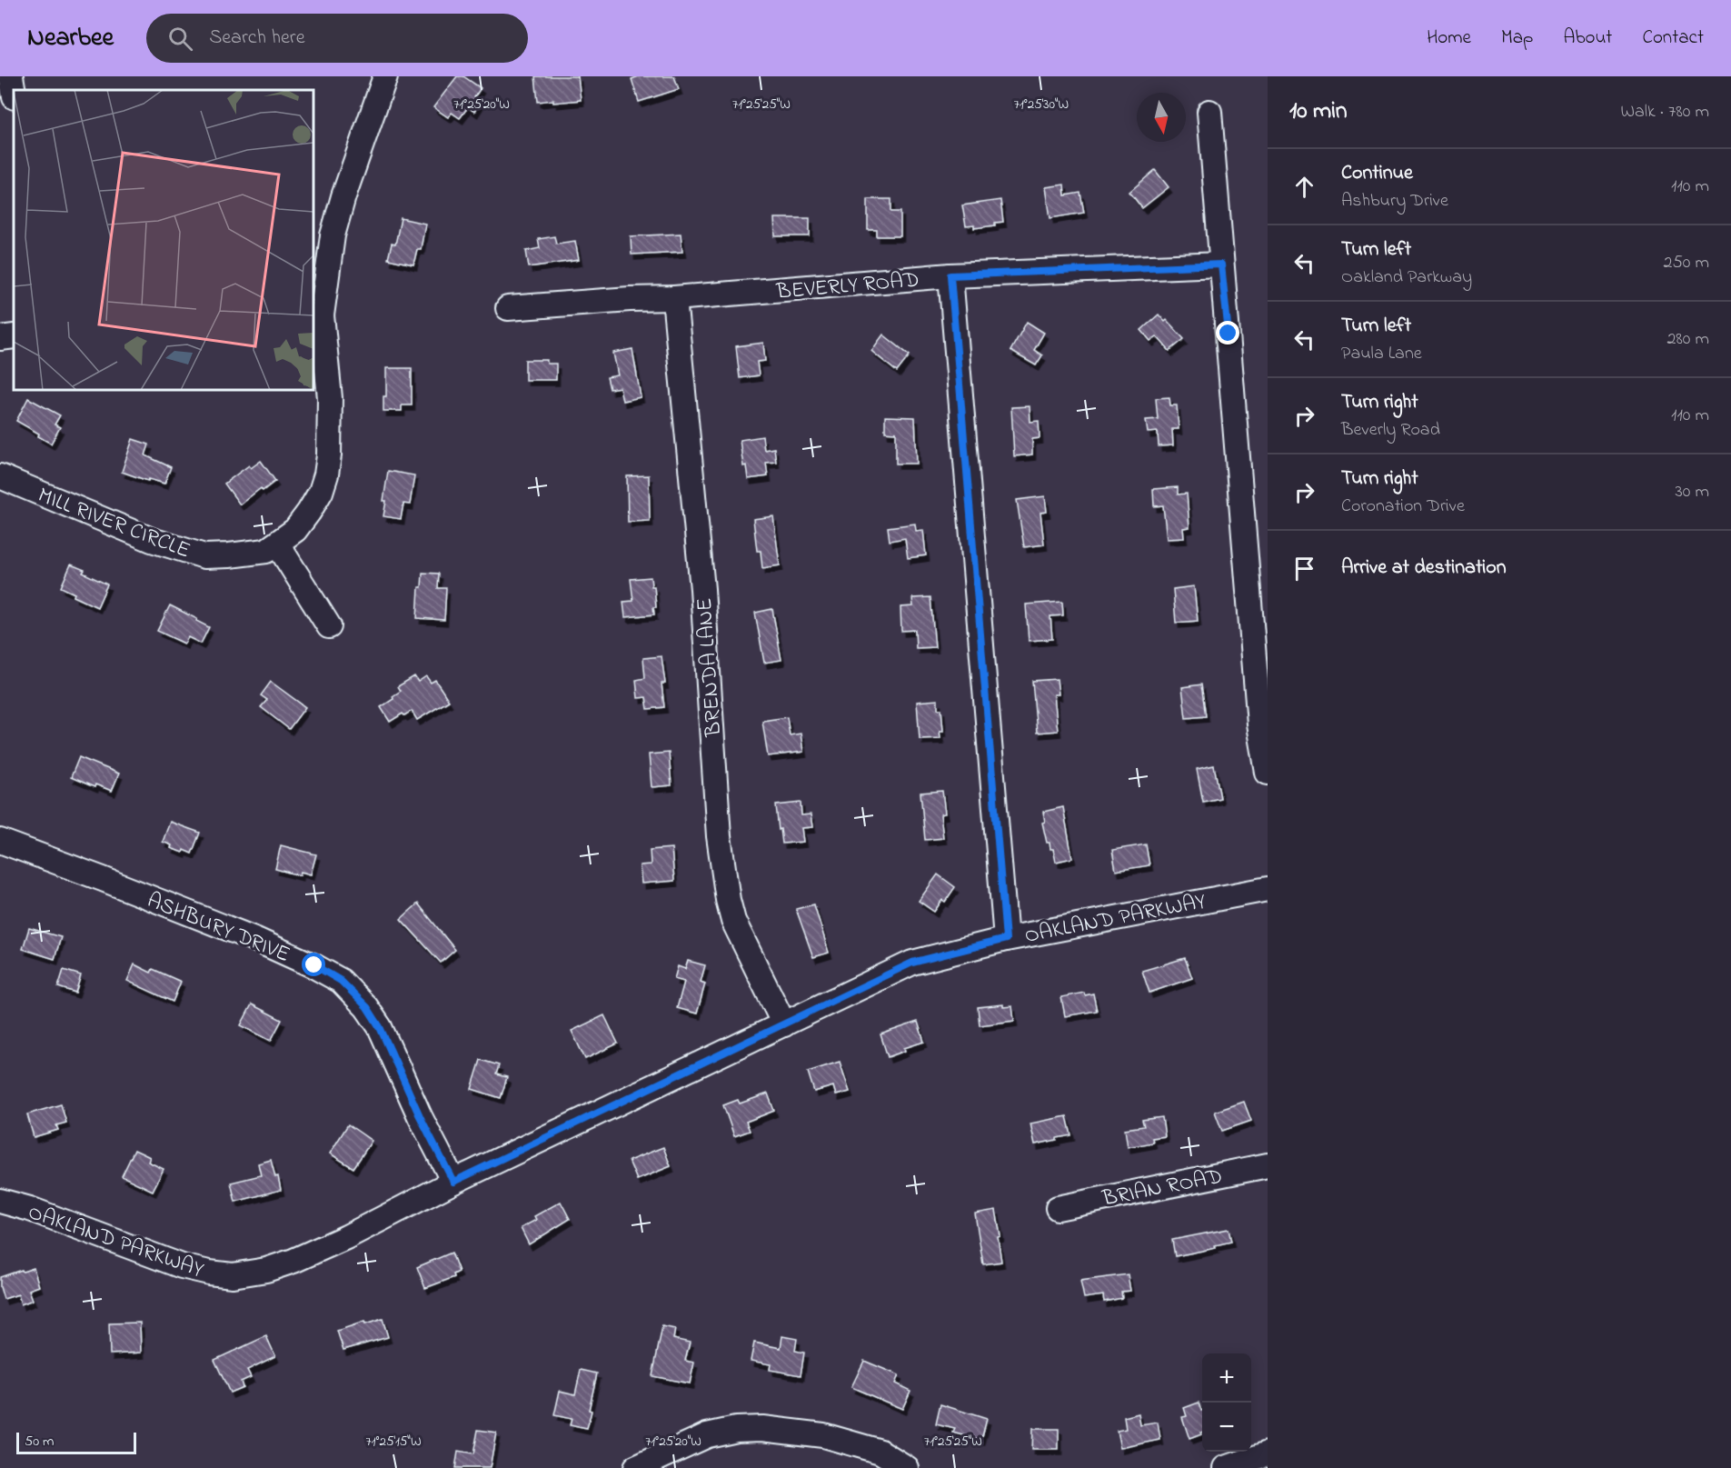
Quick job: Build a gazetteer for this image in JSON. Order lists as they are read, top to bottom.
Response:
{
  "streets": {
    "street": [
      "BEVERLY ROAD",
      "MILL RIVER CIRCLE",
      "BRENDA LANE",
      "OAKLAND PARKWAY",
      "ASHBURY DRIVE",
      "BRIAN ROAD"
    ]
  },
  "crossings": [
    ["BEVERLY ROAD", "BRENDA LANE"],
    ["BRENDA LANE", "OAKLAND PARKWAY"],
    ["OAKLAND PARKWAY", "ASHBURY DRIVE"]
  ],
  "scale_bar": "50 m",
  "north": "bottom",
  "page": {
    "header": "Nearbee",
    "search": "Search here",
    "nav": [
      "Home",
      "Map",
      "About",
      "Contact"
    ],
    "heading": ["10 min", "Walk · 780 m"],
    "list": [
      ["Continue", "Ashbury Drive", "110 m"],
      ["Turn left", "Oakland Parkway", "250 m"],
      ["Turn left", "Paula Lane", "280 m"],
      ["Turn right", "Beverly Road", "110 m"],
      ["Turn right", "Coronation Drive", "30 m"],
      "Arrive at destination"
    ],
    "map_buttons": ["+", "−"],
    "scale": "50 m"
  },
  "coordinates": [
    "71°25'20\"W",
    "71°25'25\"W",
    "71°25'30\"W",
    "71°25'15\"W"
  ]
}
